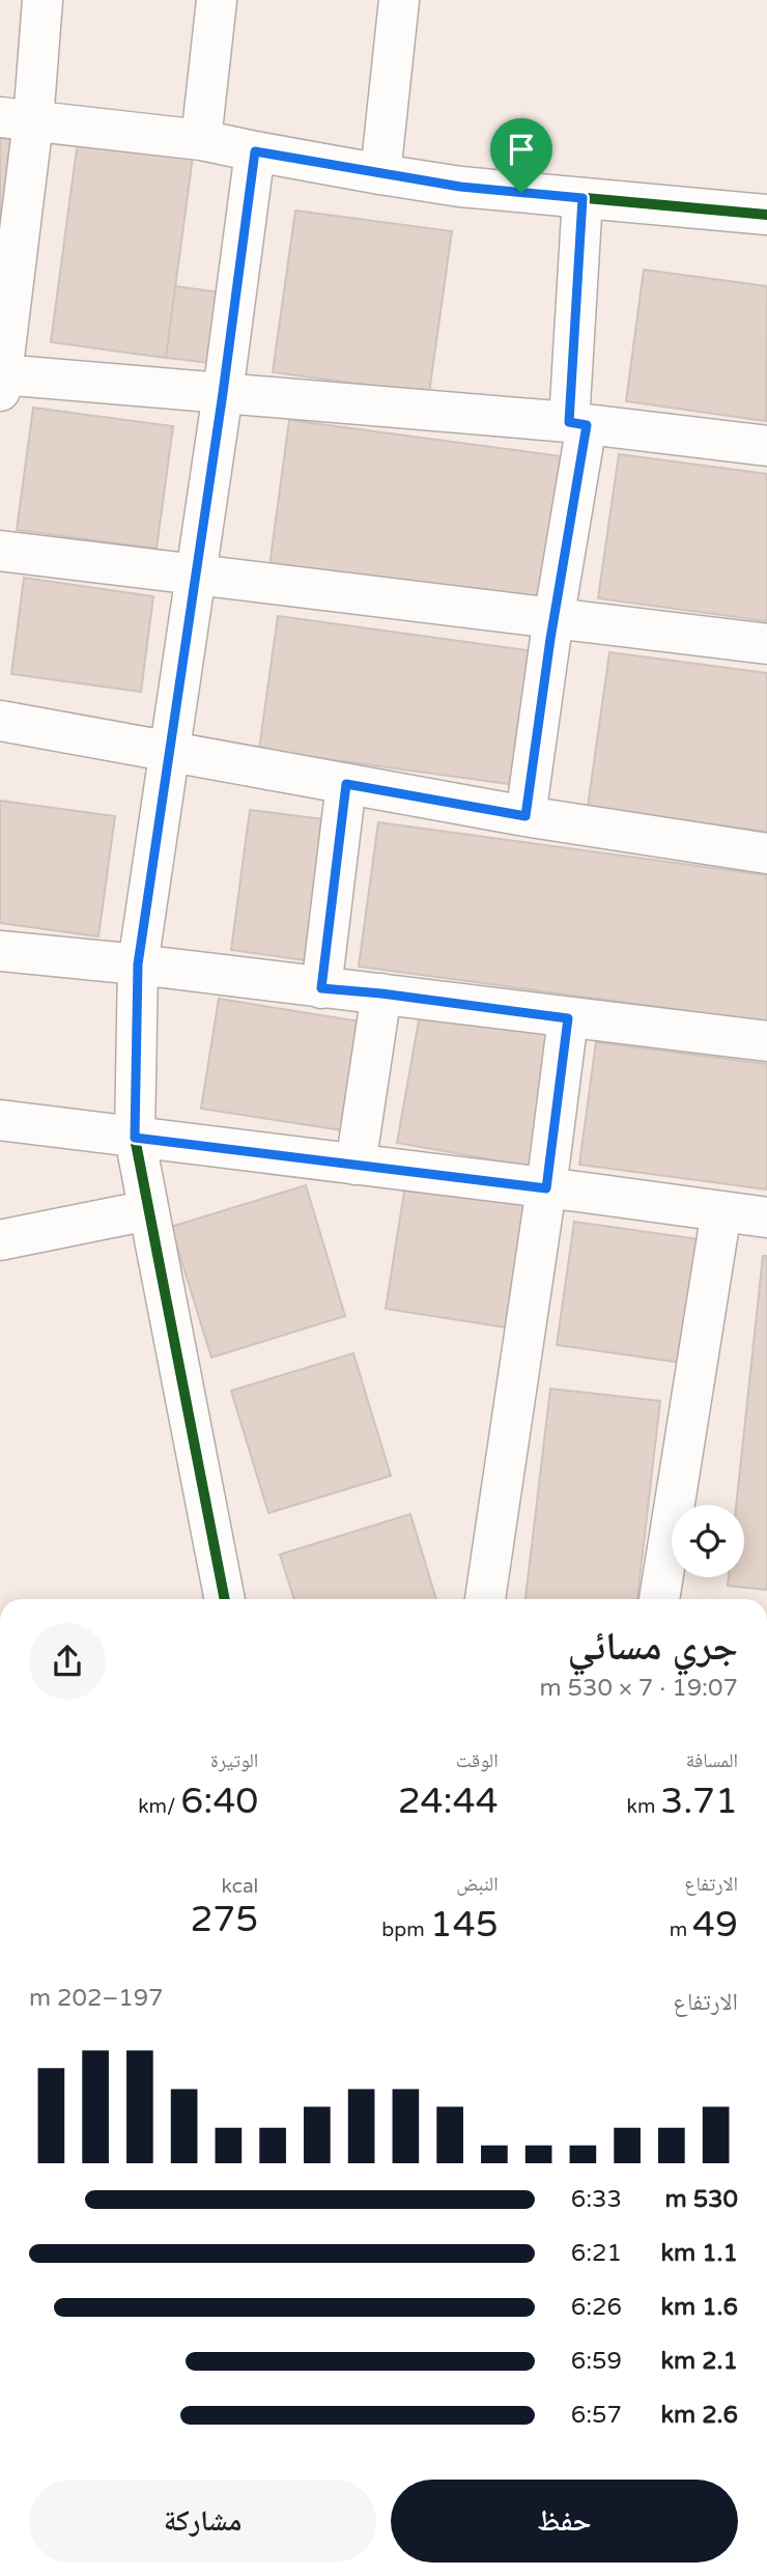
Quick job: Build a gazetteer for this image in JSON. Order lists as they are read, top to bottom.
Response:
{
  "page": {
    "heading": ["جري مسائي", "19:07 · 7 × 530 m"],
    "stats": [
      ["المسافة", "3.71 km"],
      ["الوقت", "24:44"],
      ["الوتيرة", "6:40 /km"],
      ["الارتفاع", "49 m"],
      ["النبض", "145 bpm"],
      ["kcal", "275"]
    ],
    "chart": ["الارتفاع", "197–202 m"],
    "list": [
      {
        "name": "530 m",
        "note": "6:33"
      },
      {
        "name": "1.1 km",
        "note": "6:21"
      },
      {
        "name": "1.6 km",
        "note": "6:26"
      },
      {
        "name": "2.1 km",
        "note": "6:59"
      },
      {
        "name": "2.6 km",
        "note": "6:57"
      }
    ],
    "buttons": ["حفظ", "مشاركة"]
  }
}
